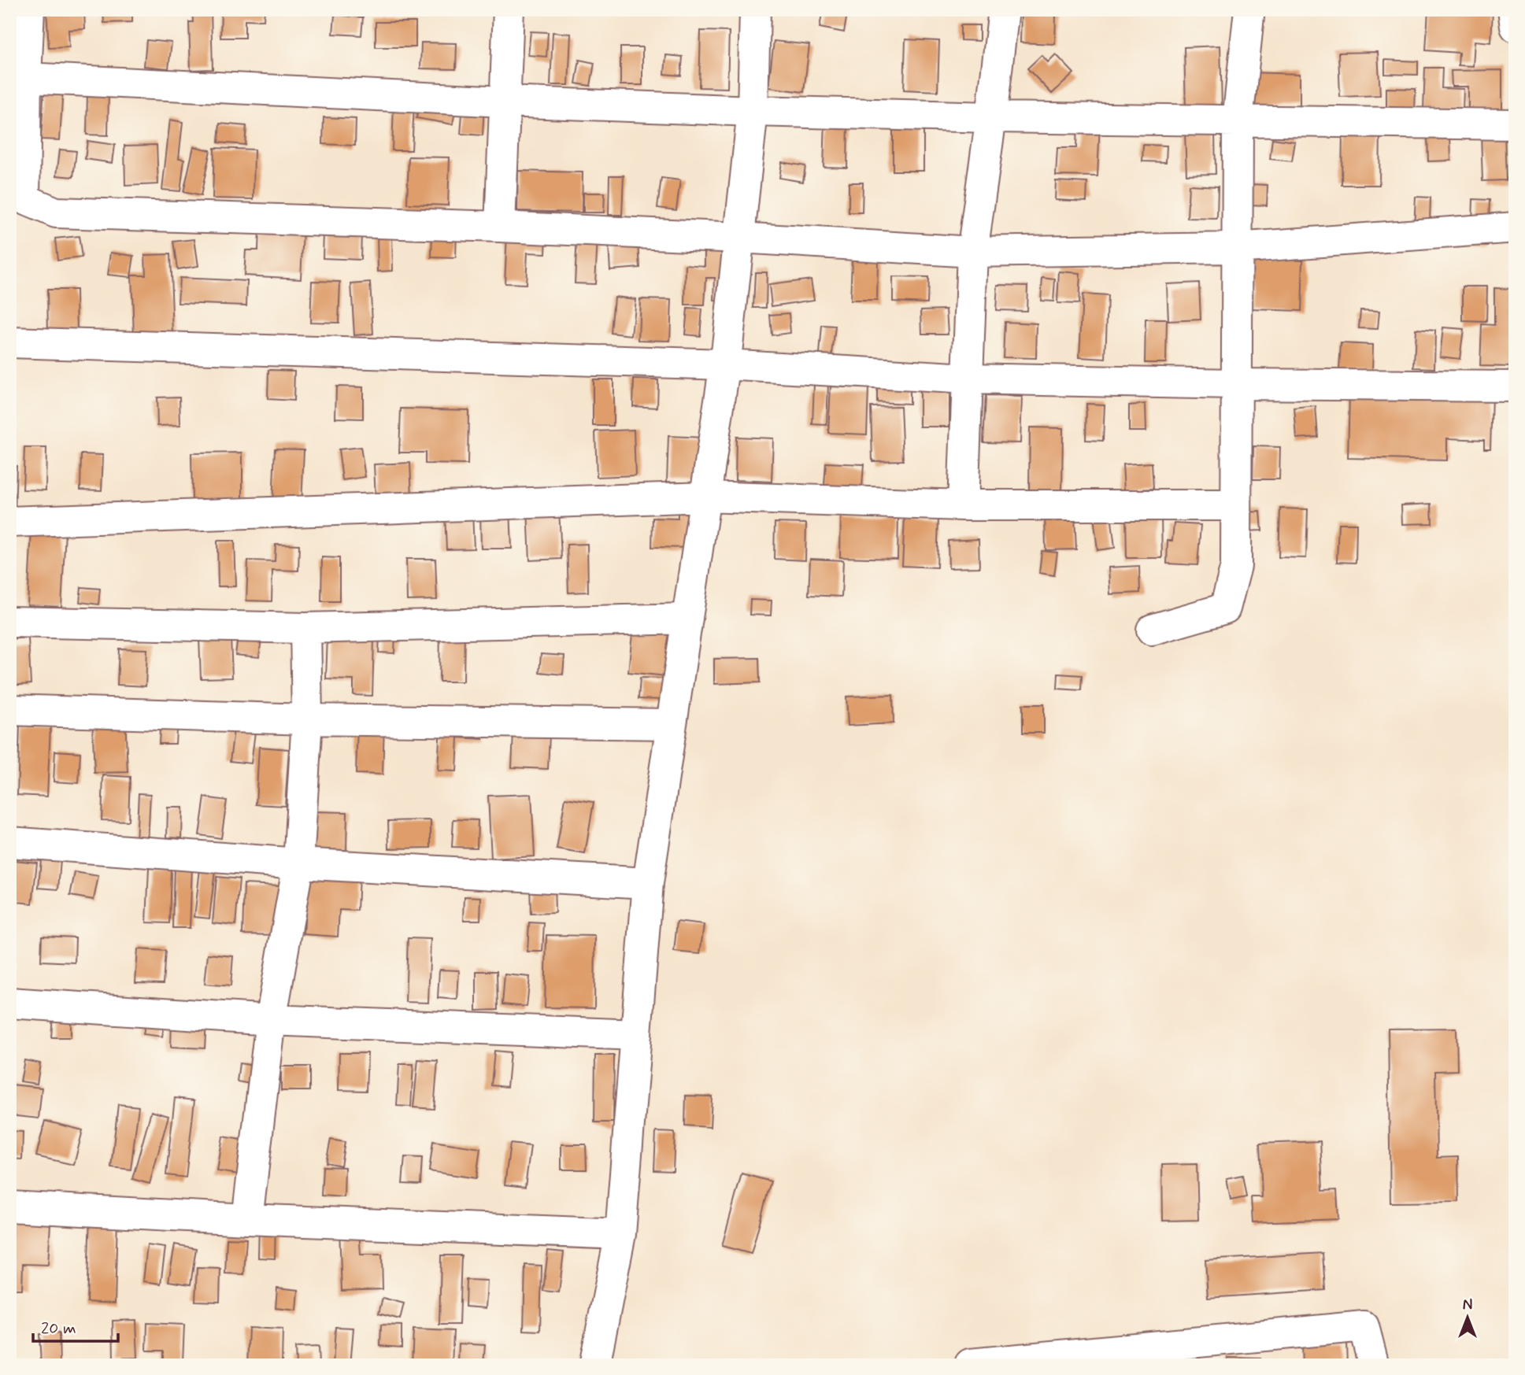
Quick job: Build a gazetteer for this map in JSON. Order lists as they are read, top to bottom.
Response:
{
  "scale_bar": "20 m",
  "north": "top"
}
